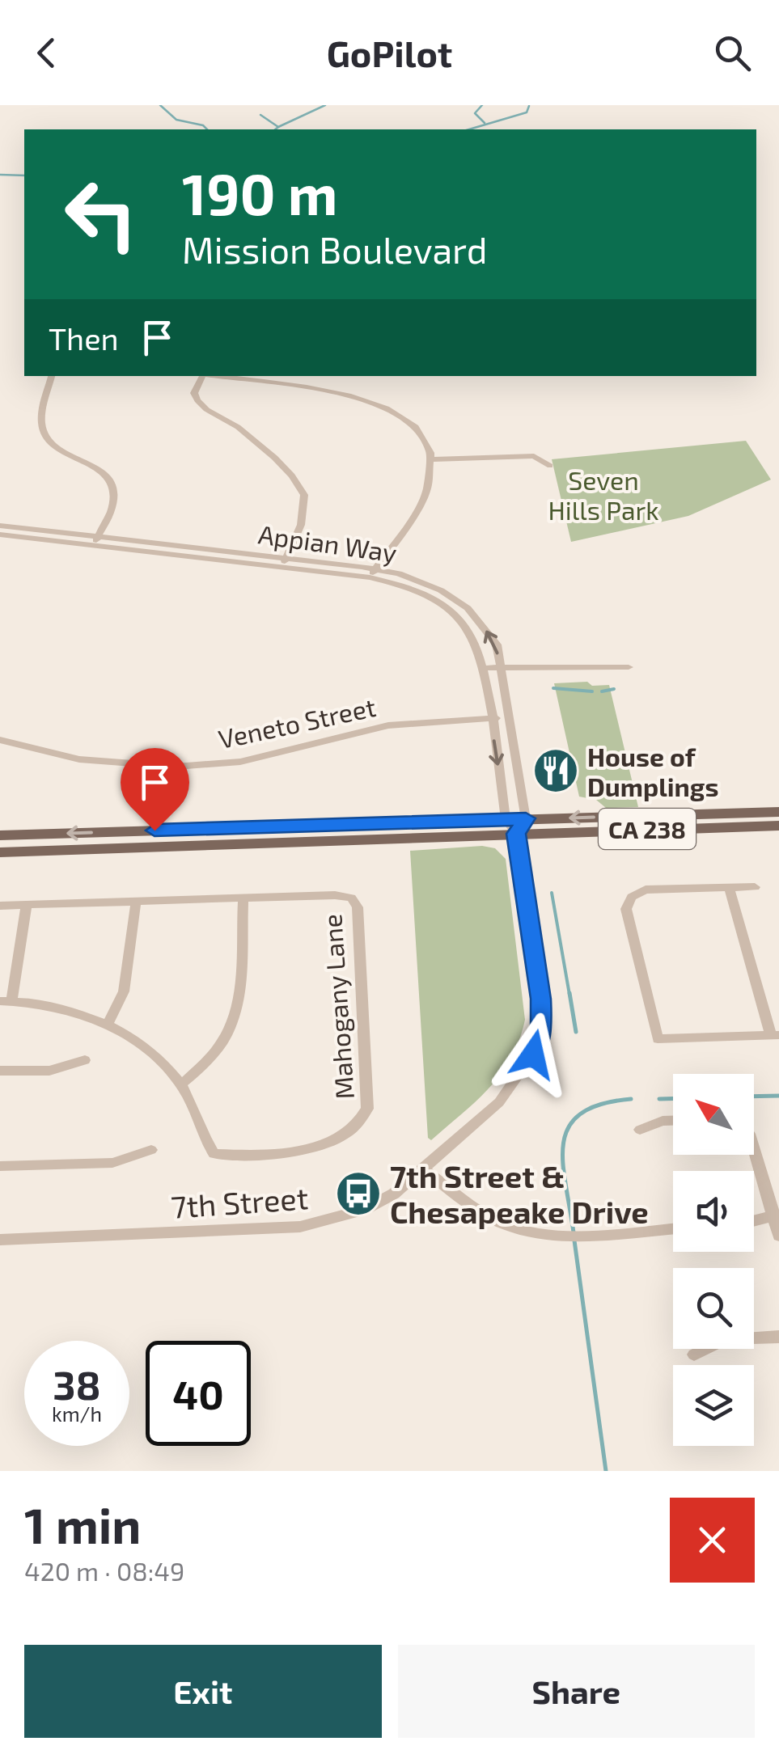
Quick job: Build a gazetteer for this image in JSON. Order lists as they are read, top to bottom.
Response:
{
  "streets": {
    "main road": ["CA 238"],
    "street": [
      "Appian Way",
      "Veneto Street",
      "Mahogany Lane",
      "7th Street"
    ]
  },
  "crossings": [
    ["Appian Way", "Veneto Street"],
    ["Appian Way", "CA 238"],
    ["Appian Way", "7th Street"],
    ["CA 238", "7th Street"]
  ],
  "parks": ["Seven Hills Park"],
  "places": {
    "restaurant": ["House of Dumplings"],
    "bus stop": ["7th Street & Chesapeake Drive"]
  },
  "north": "top left",
  "page": {
    "header": "GoPilot",
    "turn": ["190 m", "Mission Boulevard"],
    "then": "Then",
    "speed": "38 km/h",
    "limit": "40",
    "heading": ["1 min", "420 m · 08:49"],
    "buttons": ["Exit", "Share"]
  }
}
